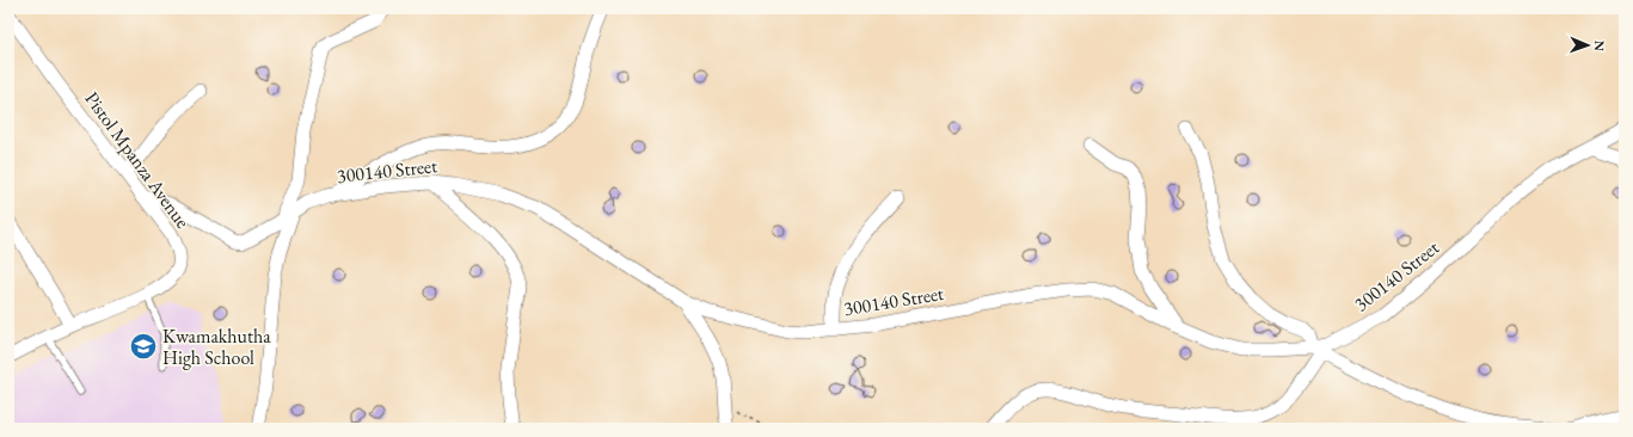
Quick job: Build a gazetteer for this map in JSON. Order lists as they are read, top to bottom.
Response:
{
  "streets": {
    "street": ["Pistol Mpanza Avenue", "300140 Street"]
  },
  "crossings": [
    ["Pistol Mpanza Avenue", "300140 Street"]
  ],
  "places": {
    "school or university": ["Kwamakhutha High School"]
  },
  "north": "right"
}
